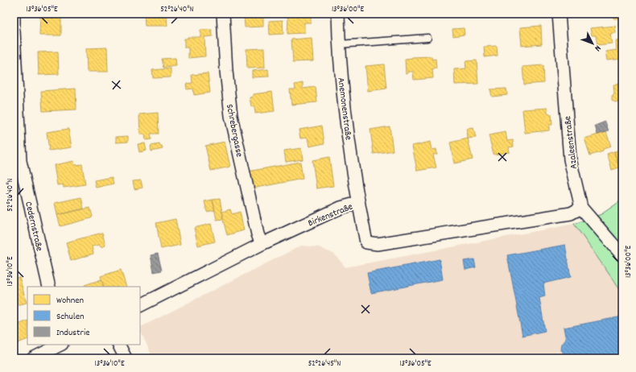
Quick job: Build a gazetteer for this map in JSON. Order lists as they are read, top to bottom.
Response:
{
  "streets": {
    "street": [
      "Anemonenstraße",
      "Schrebergasse",
      "Azaleenstraße",
      "Birkenstraße",
      "Cedernstraße"
    ]
  },
  "crossings": [
    ["Anemonenstraße", "Birkenstraße"],
    ["Schrebergasse", "Birkenstraße"],
    ["Azaleenstraße", "Birkenstraße"]
  ],
  "legend": ["Wohnen", "Schulen", "Industrie"],
  "north": "bottom right",
  "coordinates": [
    "13°36'05\"E",
    "52°26'40\"N",
    "13°36'00\"E",
    "13°36'10\"E",
    "52°26'45\"N"
  ]
}
